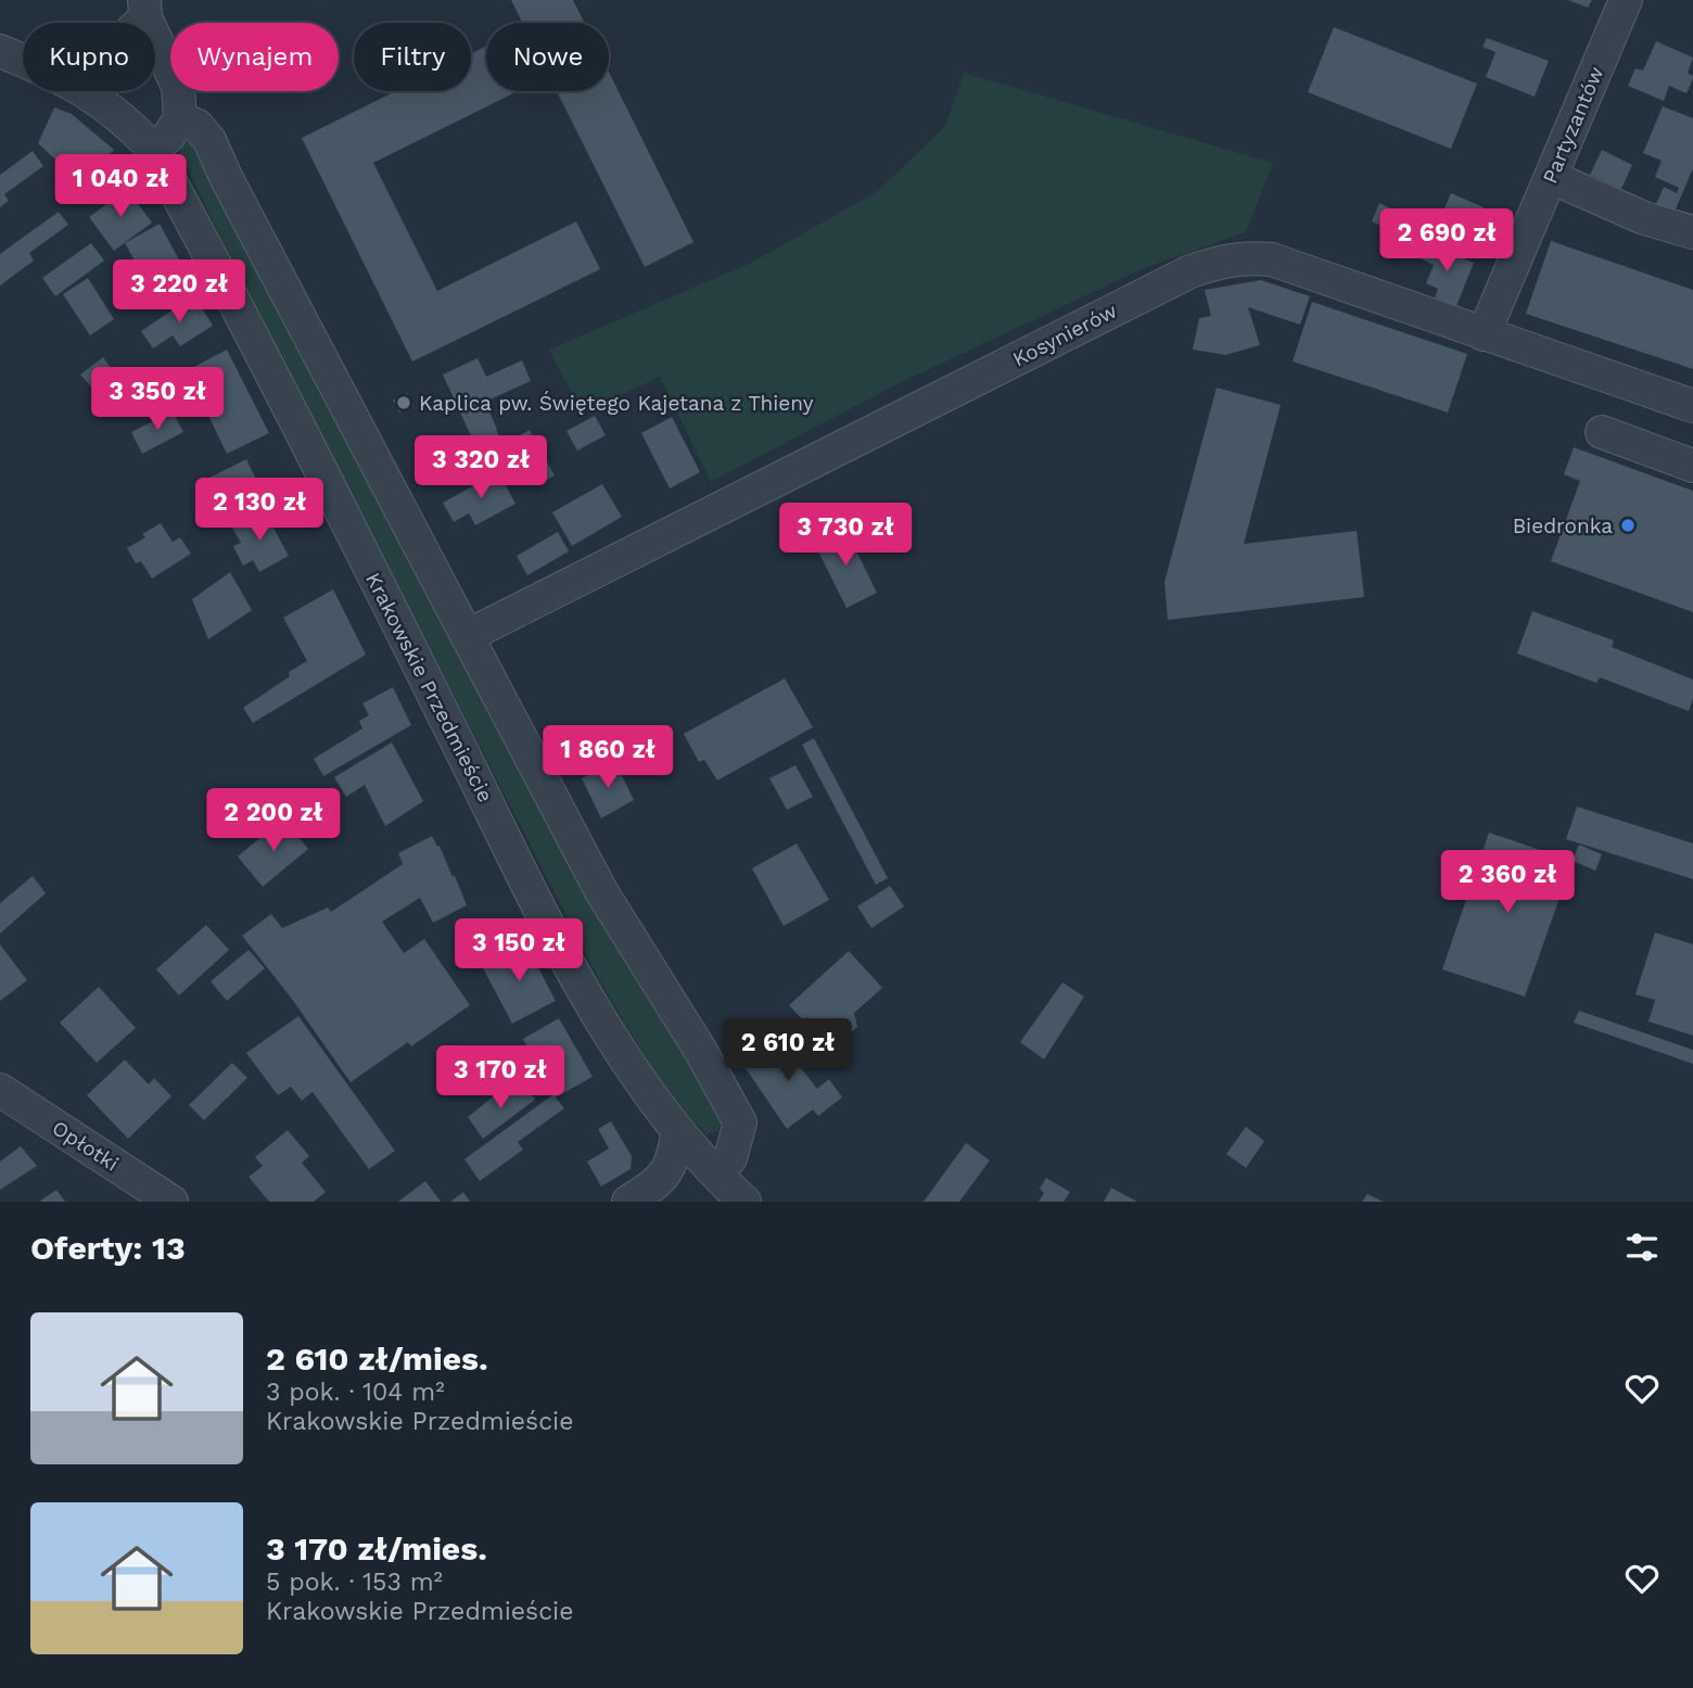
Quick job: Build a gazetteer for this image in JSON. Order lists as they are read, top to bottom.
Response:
{
  "streets": {
    "street": [
      "Partyzantów",
      "Kosynierów",
      "Krakowskie Przedmieście",
      "Opłotki"
    ]
  },
  "crossings": [
    ["Partyzantów", "Kosynierów"]
  ],
  "places": ["Kaplica pw. Świętego Kajetana z Thieny", "Biedronka"],
  "page": {
    "chip": [
      "Kupno",
      "Wynajem",
      "Filtry",
      "Nowe"
    ],
    "price": [
      "1 040 zł",
      "2 690 zł",
      "3 220 zł",
      "3 350 zł",
      "3 320 zł",
      "2 130 zł",
      "3 730 zł",
      "1 860 zł",
      "2 200 zł",
      "2 360 zł",
      "3 150 zł",
      "2 610 zł",
      "3 170 zł"
    ],
    "heading": "Oferty: 13",
    "list": [
      {
        "name": "2 610 zł/mies.",
        "note": "3 pok. · 104 m² · Krakowskie Przedmieście"
      },
      {
        "name": "3 170 zł/mies.",
        "note": "5 pok. · 153 m² · Krakowskie Przedmieście"
      }
    ]
  }
}
